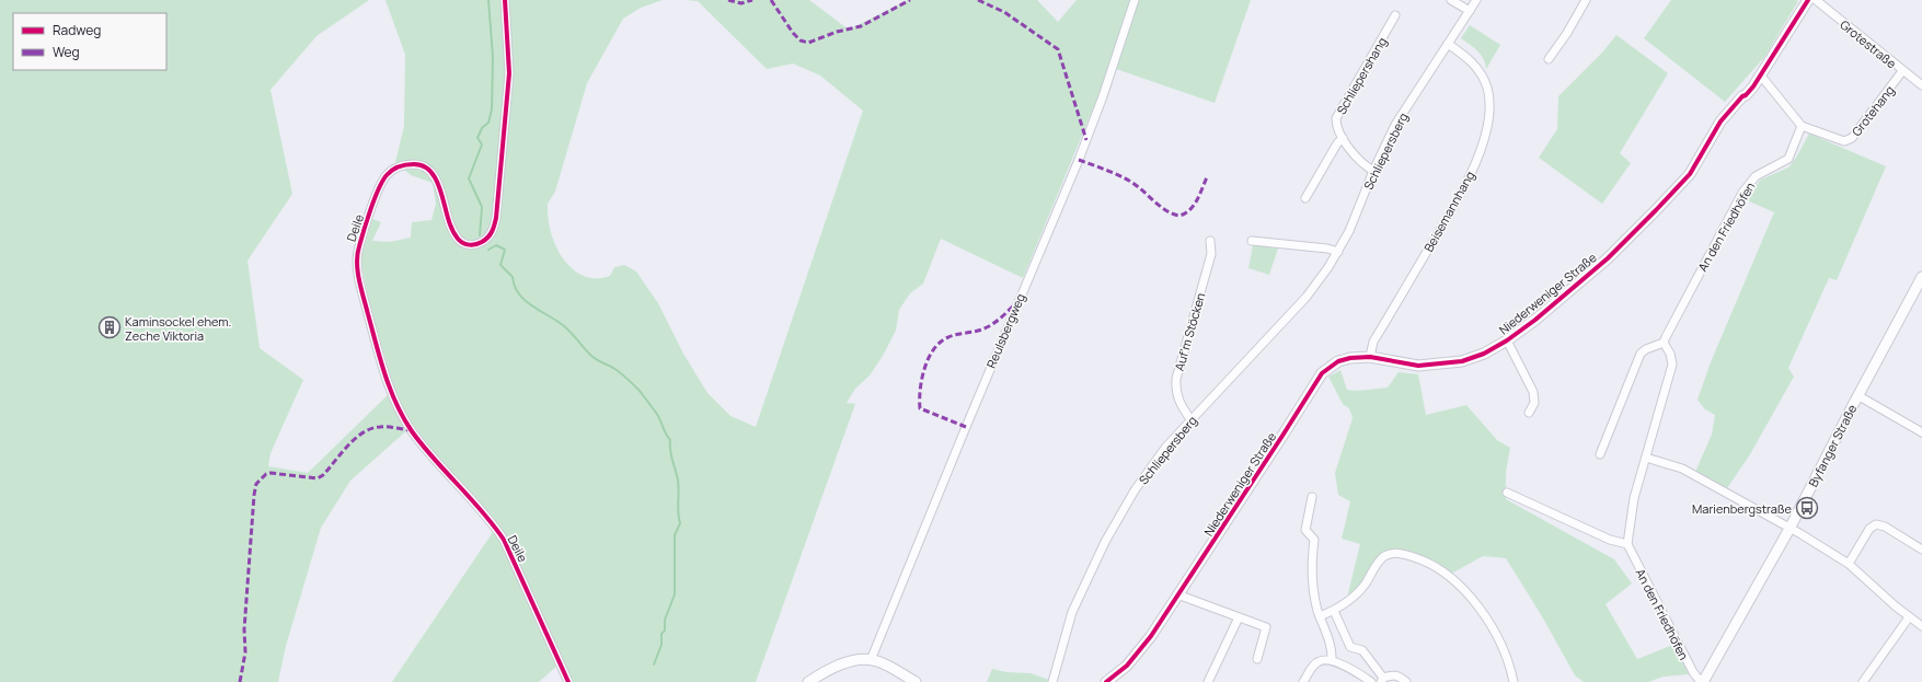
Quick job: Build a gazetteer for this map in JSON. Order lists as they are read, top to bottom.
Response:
{
  "streets": {
    "street": [
      "Grotestraße",
      "Schliepershang",
      "Grotehang",
      "Schliepersberg",
      "Beisemannhang",
      "An den Friedhöfen",
      "Deile",
      "Niederweniger Straße",
      "Reulsbergweg",
      "Auf'm Stöcken",
      "Byfanger Straße"
    ]
  },
  "crossings": [
    ["Grotestraße", "Grotehang"],
    ["Schliepershang", "Schliepersberg"],
    ["Grotehang", "An den Friedhöfen"],
    ["Schliepersberg", "Beisemannhang"],
    ["Schliepersberg", "Auf'm Stöcken"],
    ["Beisemannhang", "Niederweniger Straße"],
    ["An den Friedhöfen", "Byfanger Straße"]
  ],
  "places": {
    "building": ["Kaminsockel ehem. Zeche Viktoria"],
    "bus stop": ["Marienbergstraße"]
  },
  "legend": ["Radweg", "Weg"]
}
